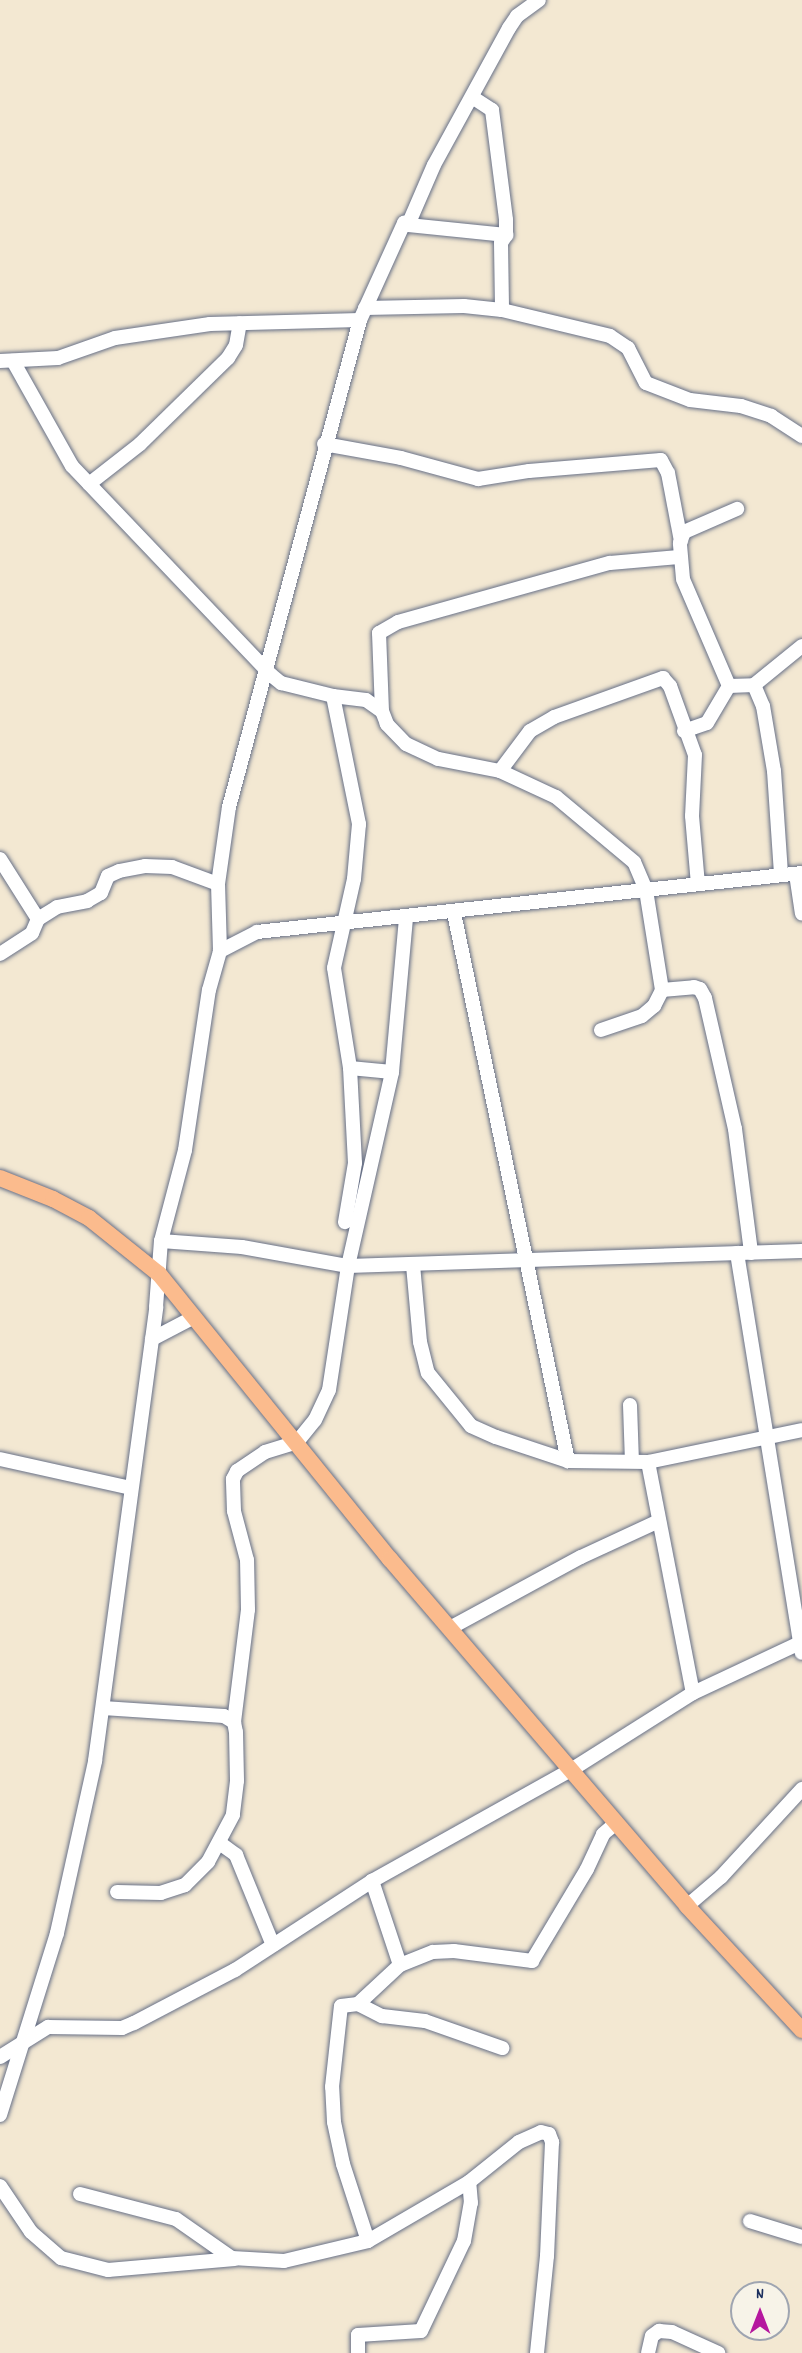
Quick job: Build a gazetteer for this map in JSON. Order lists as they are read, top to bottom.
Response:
{
  "north": "top"
}
